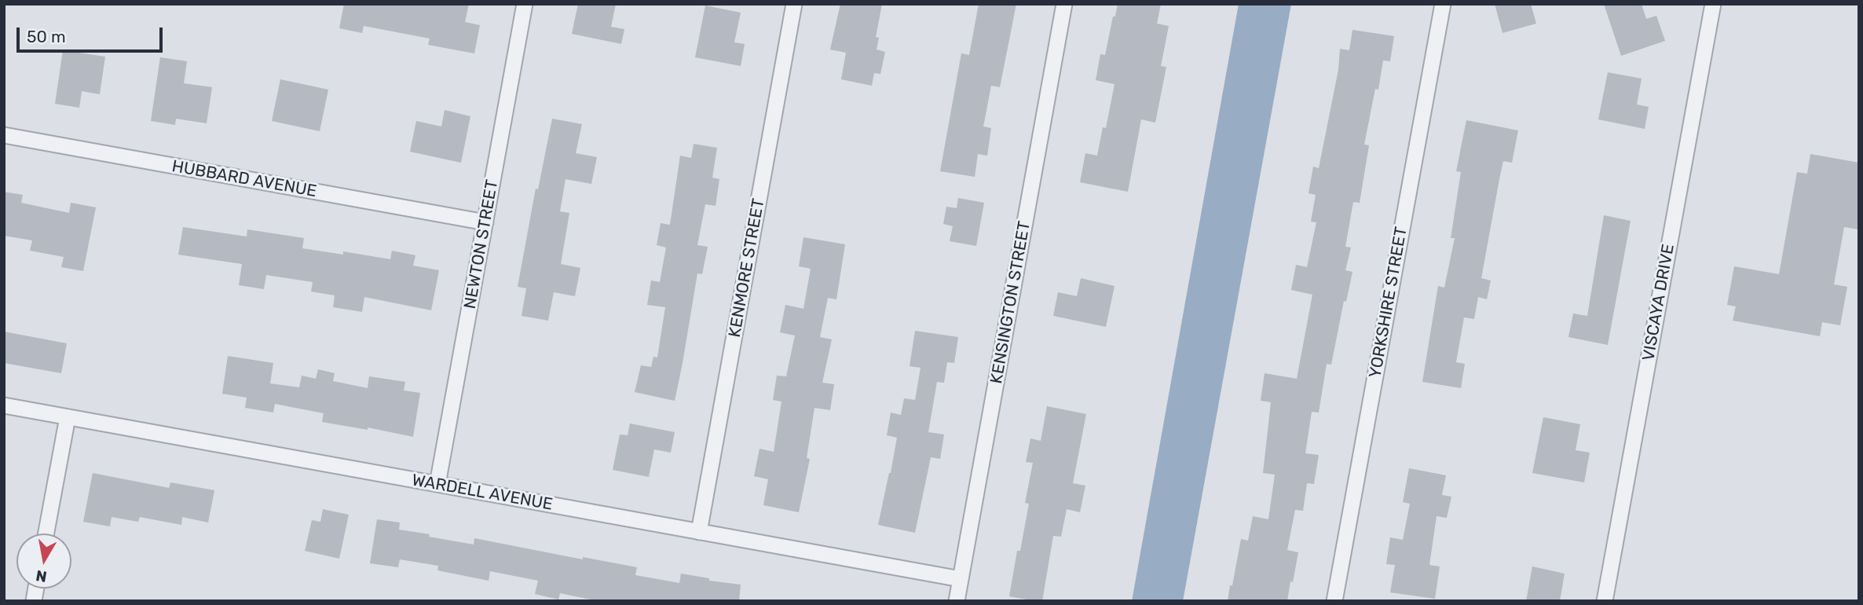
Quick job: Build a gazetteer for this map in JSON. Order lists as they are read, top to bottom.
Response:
{
  "streets": {
    "street": [
      "HUBBARD AVENUE",
      "NEWTON STREET",
      "KENMORE STREET",
      "KENSINGTON STREET",
      "YORKSHIRE STREET",
      "VISCAYA DRIVE",
      "WARDELL AVENUE"
    ]
  },
  "crossings": [
    ["HUBBARD AVENUE", "NEWTON STREET"],
    ["NEWTON STREET", "WARDELL AVENUE"],
    ["KENMORE STREET", "WARDELL AVENUE"],
    ["KENSINGTON STREET", "WARDELL AVENUE"]
  ],
  "scale_bar": "50 m",
  "north": "bottom"
}
